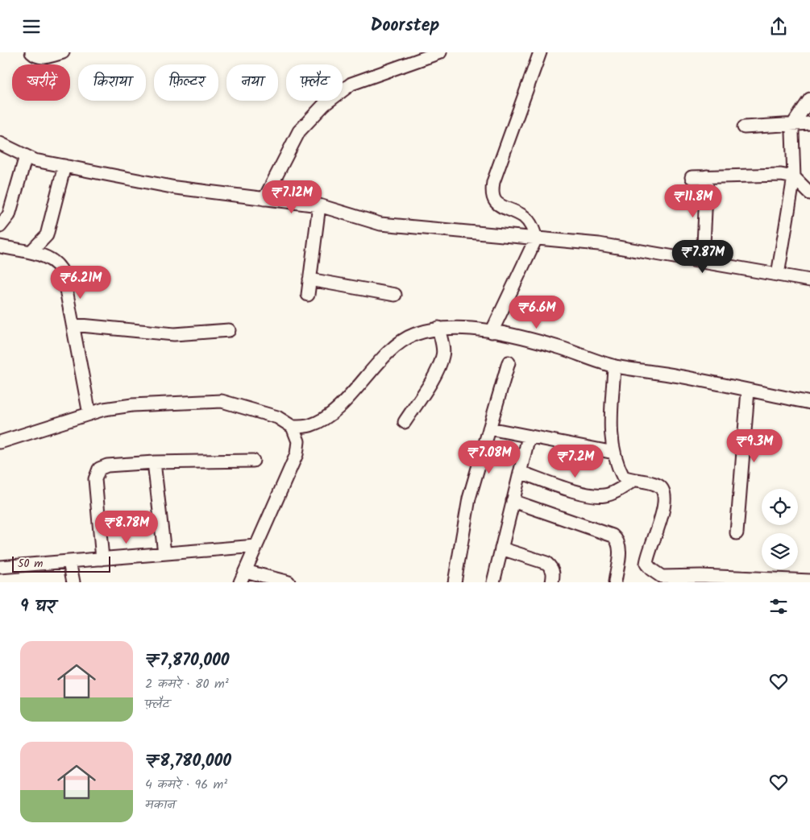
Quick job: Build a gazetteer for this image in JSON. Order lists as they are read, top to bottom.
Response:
{
  "scale_bar": "50 m",
  "page": {
    "header": "Doorstep",
    "chip": [
      "खरीदें",
      "किराया",
      "फ़िल्टर",
      "नया",
      "फ़्लैट"
    ],
    "price": [
      "₹7.12M",
      "₹11.8M",
      "₹7.87M",
      "₹6.21M",
      "₹6.6M",
      "₹9.3M",
      "₹7.08M",
      "₹7.2M",
      "₹8.78M"
    ],
    "scale": "50 m",
    "heading": "9 घर",
    "list": [
      {
        "name": "₹7,870,000",
        "note": "2 कमरे · 80 m² · फ़्लैट"
      },
      {
        "name": "₹8,780,000",
        "note": "4 कमरे · 96 m² · मकान"
      }
    ]
  }
}
